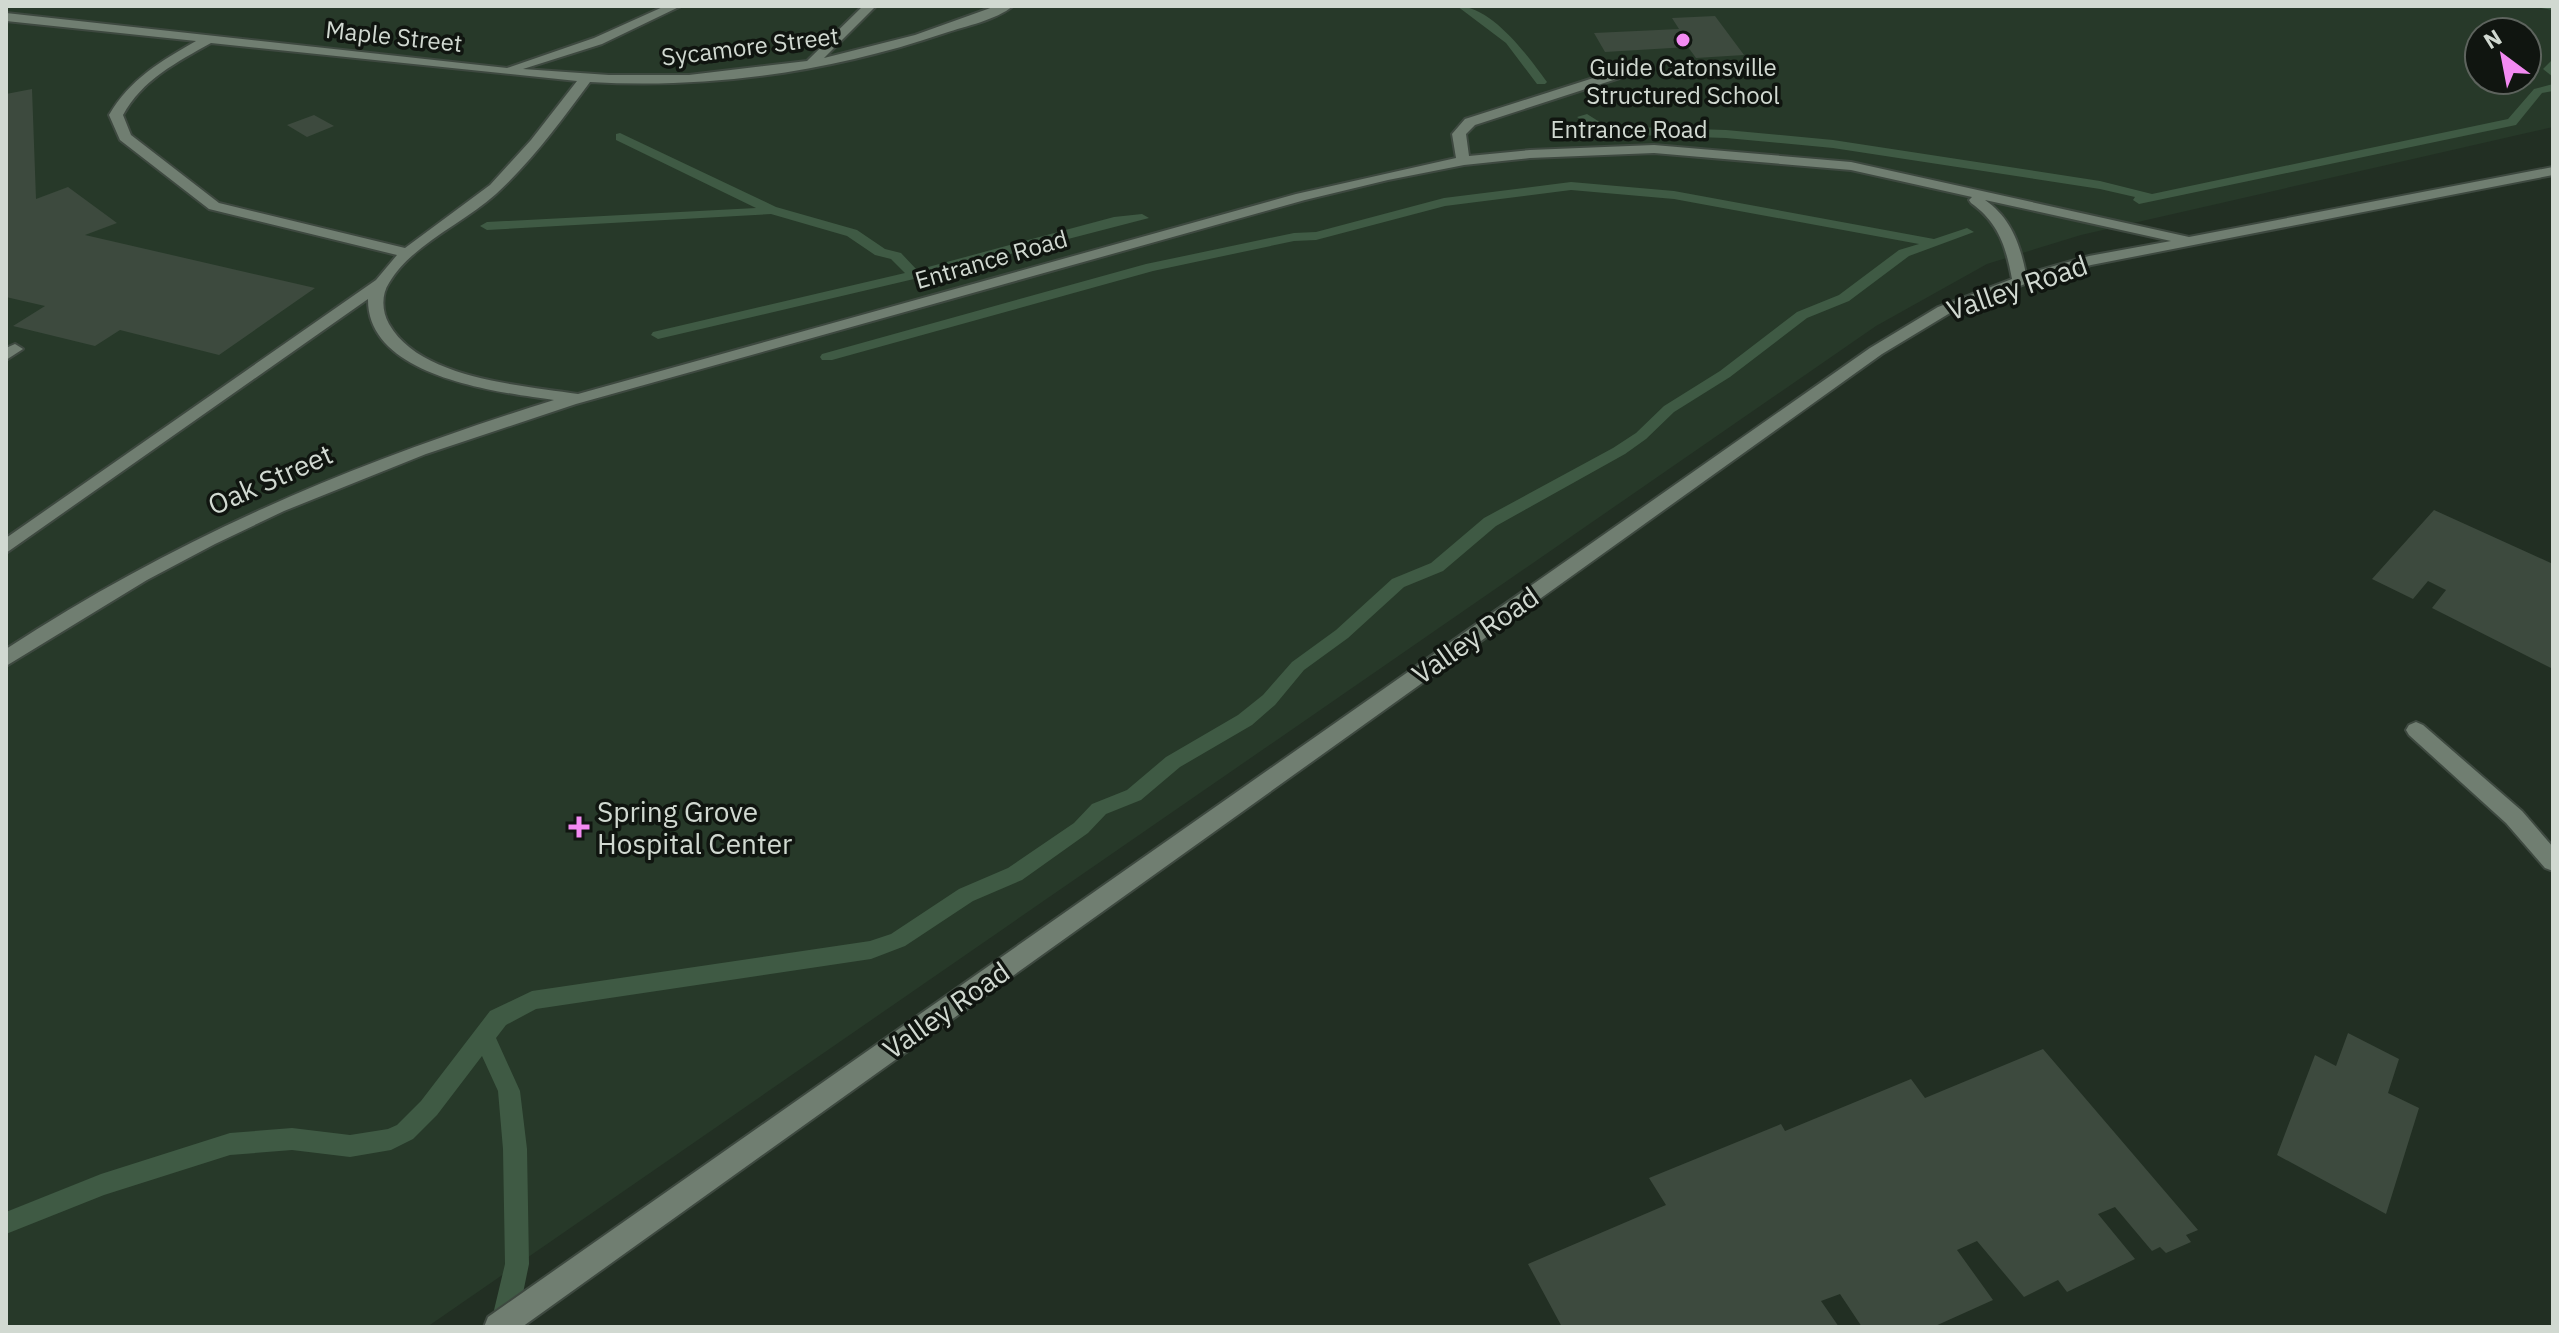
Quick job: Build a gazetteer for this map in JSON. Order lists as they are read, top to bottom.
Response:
{
  "streets": {
    "street": [
      "Maple Street",
      "Sycamore Street",
      "Entrance Road",
      "Valley Road",
      "Oak Street"
    ]
  },
  "crossings": [
    ["Maple Street", "Sycamore Street"],
    ["Entrance Road", "Valley Road"],
    ["Entrance Road", "Oak Street"]
  ],
  "places": {
    "other": ["Guide Catonsville Structured School"],
    "health": ["Spring Grove Hospital Center"]
  },
  "north": "top left"
}
